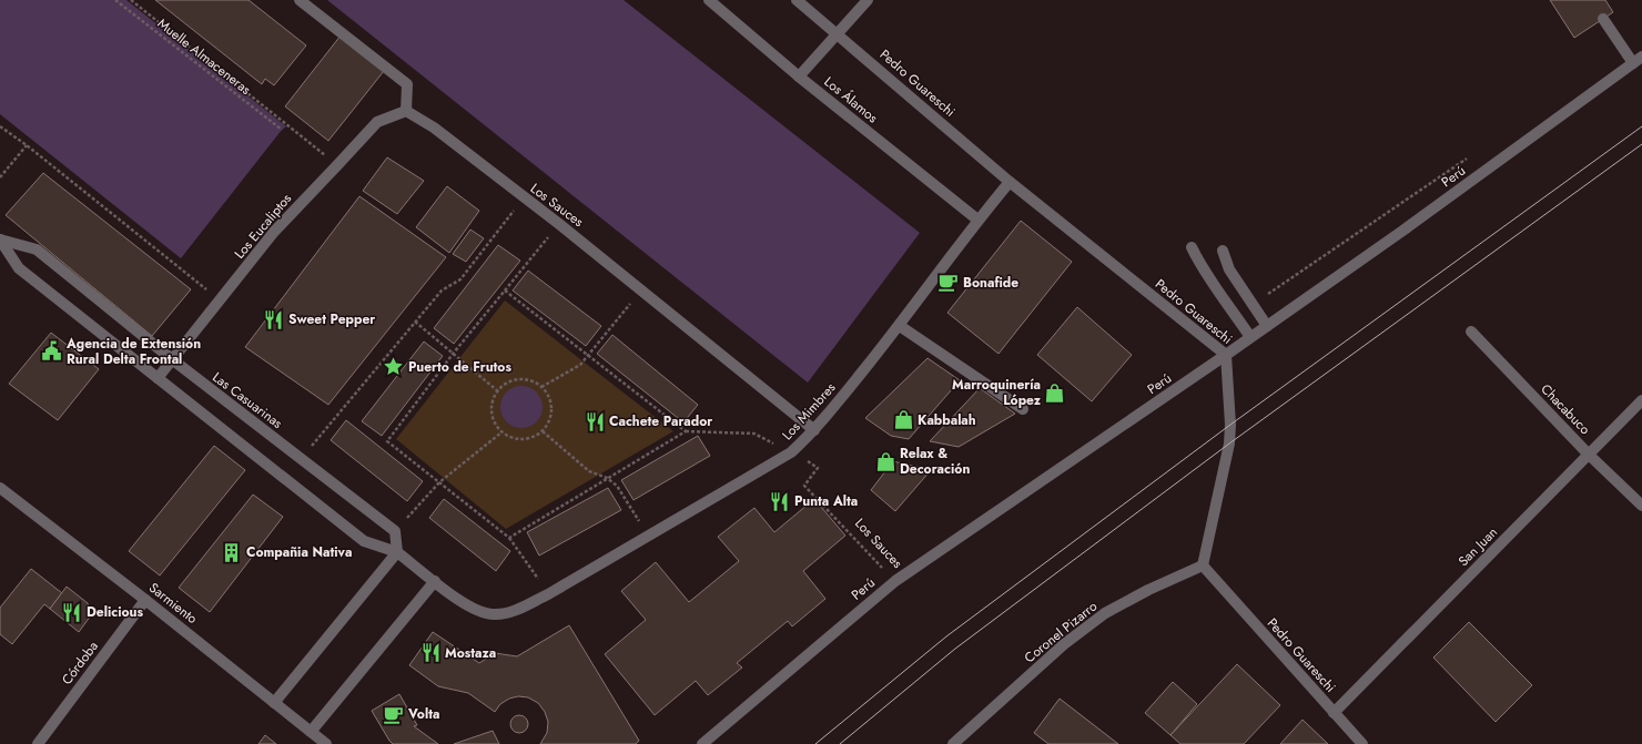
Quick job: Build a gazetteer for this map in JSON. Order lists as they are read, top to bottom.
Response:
{
  "streets": {
    "street": [
      "Pedro Guareschi",
      "Los Álamos",
      "Perú",
      "Los Sauces",
      "Los Eucaliptos",
      "Las Casuarinas",
      "Chacabuco",
      "Los Mimbres",
      "San Juan",
      "Sarmiento",
      "Coronel Pizarro",
      "Córdoba"
    ],
    "path": ["Muelle Almaceneras"]
  },
  "crossings": [
    ["Pedro Guareschi", "Perú"],
    ["Pedro Guareschi", "Los Mimbres"],
    ["Pedro Guareschi", "San Juan"],
    ["Pedro Guareschi", "Coronel Pizarro"],
    ["Los Álamos", "Los Mimbres"],
    ["Perú", "Los Sauces"],
    ["Los Sauces", "Los Eucaliptos"],
    ["Los Sauces", "Los Mimbres"],
    ["Los Eucaliptos", "Las Casuarinas"],
    ["Las Casuarinas", "Los Mimbres"],
    ["Chacabuco", "San Juan"],
    ["Sarmiento", "Córdoba"]
  ],
  "places": {
    "cafe": ["Bonafide", "Volta"],
    "restaurant": [
      "Sweet Pepper",
      "Cachete Parador",
      "Punta Alta",
      "Delicious",
      "Mostaza"
    ],
    "public building": ["Agencia de Extensión Rural Delta Frontal"],
    "place": ["Puerto de Frutos"],
    "shop": ["Marroquinería López", "Kabbalah", "Relax & Decoración"],
    "building": ["Compañia Nativa"]
  }
}
